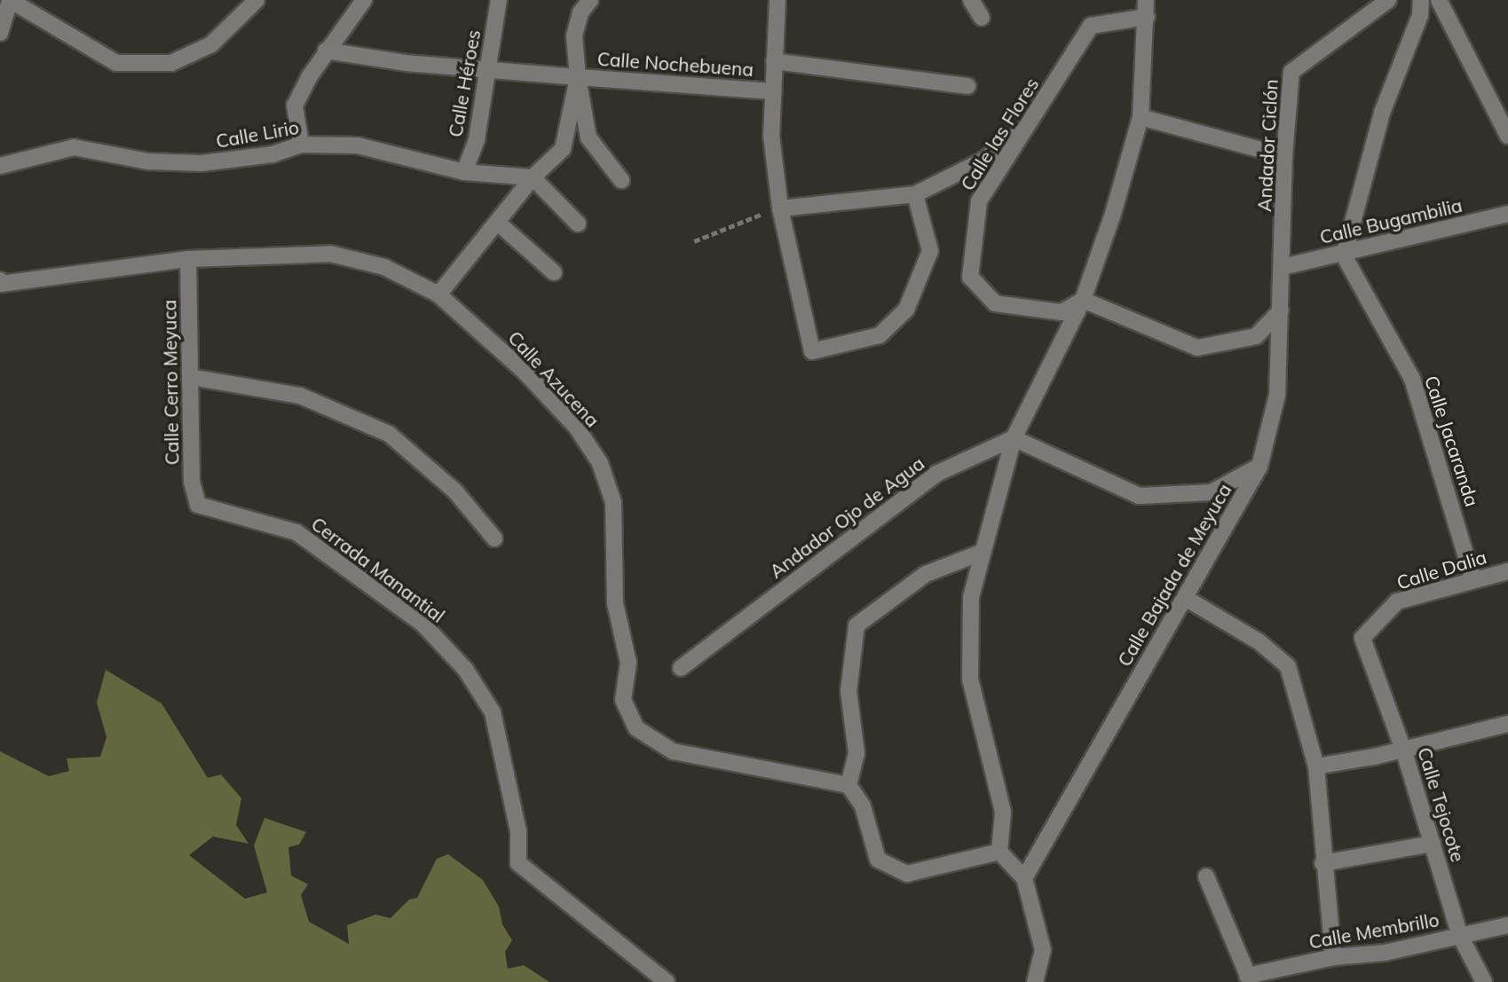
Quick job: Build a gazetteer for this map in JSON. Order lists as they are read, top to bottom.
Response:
{
  "streets": {
    "street": [
      "Calle Nochebuena",
      "Calle Héroes",
      "Calle Lirio",
      "Calle las Flores",
      "Andador Ciclón",
      "Calle Bugambilia",
      "Calle Azucena",
      "Calle Cerro Meyuca",
      "Calle Jacaranda",
      "Andador Ojo de Agua",
      "Cerrada Manantial",
      "Calle Dalia",
      "Calle Bajada de Meyuca",
      "Calle Tejocote",
      "Calle Membrillo"
    ]
  },
  "crossings": [
    ["Calle Nochebuena", "Calle Lirio"],
    ["Calle Nochebuena", "Calle Azucena"],
    ["Calle Héroes", "Calle Lirio"],
    ["Andador Ciclón", "Calle Bugambilia"],
    ["Andador Ciclón", "Calle Bajada de Meyuca"],
    ["Calle Bugambilia", "Calle Jacaranda"],
    ["Calle Bugambilia", "Calle Bajada de Meyuca"],
    ["Calle Azucena", "Calle Cerro Meyuca"],
    ["Calle Cerro Meyuca", "Cerrada Manantial"],
    ["Calle Jacaranda", "Calle Dalia"],
    ["Calle Dalia", "Calle Tejocote"],
    ["Calle Tejocote", "Calle Membrillo"]
  ]
}
